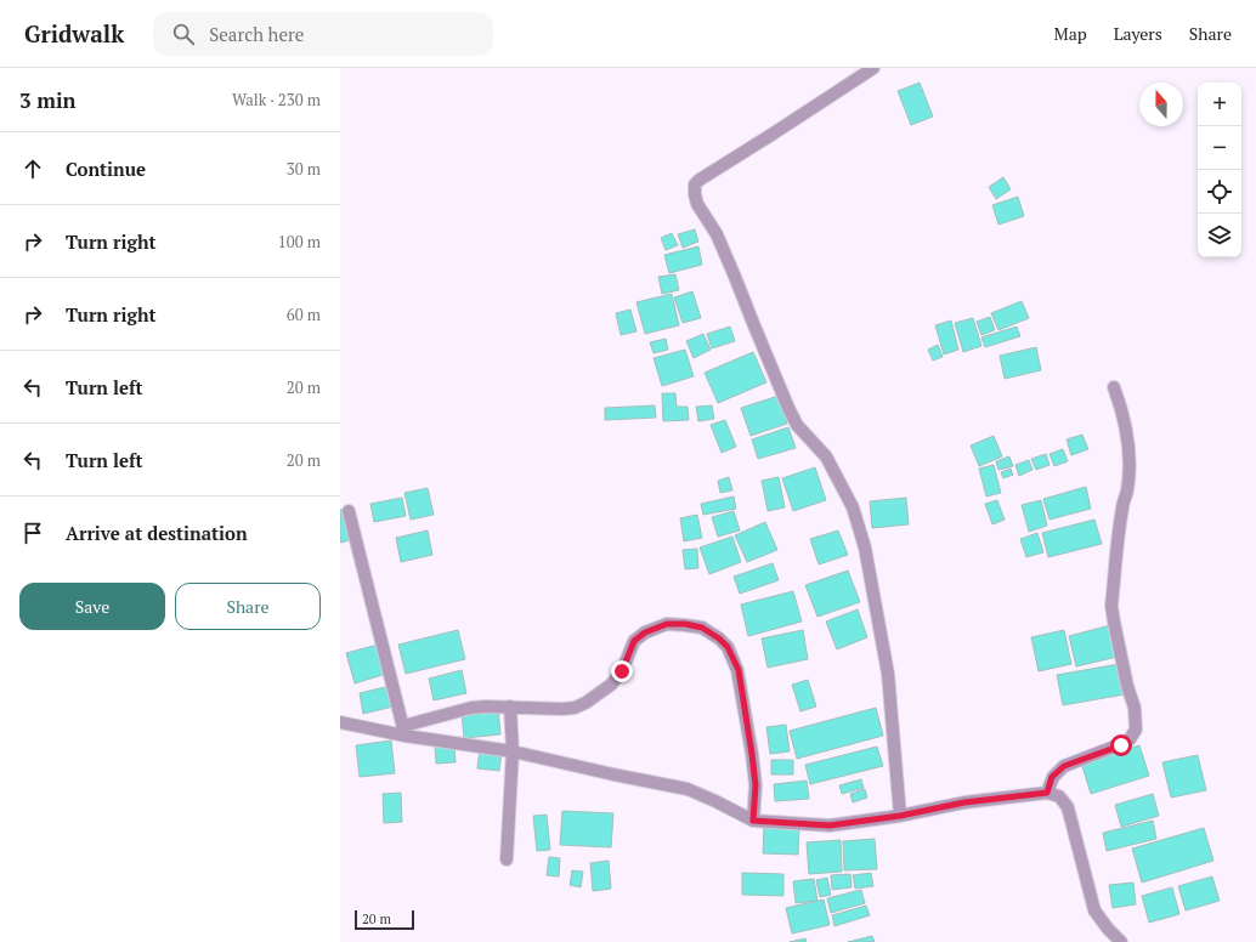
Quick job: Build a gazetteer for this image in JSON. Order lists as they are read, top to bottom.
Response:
{
  "scale_bar": "20 m",
  "north": "top",
  "page": {
    "header": "Gridwalk",
    "search": "Search here",
    "nav": ["Map", "Layers", "Share"],
    "heading": ["3 min", "Walk · 230 m"],
    "map_buttons": ["+", "−"],
    "list": [
      ["Continue", "30 m"],
      ["Turn right", "100 m"],
      ["Turn right", "60 m"],
      ["Turn left", "20 m"],
      ["Turn left", "20 m"],
      "Arrive at destination"
    ],
    "buttons": ["Save", "Share"],
    "scale": "20 m"
  }
}
